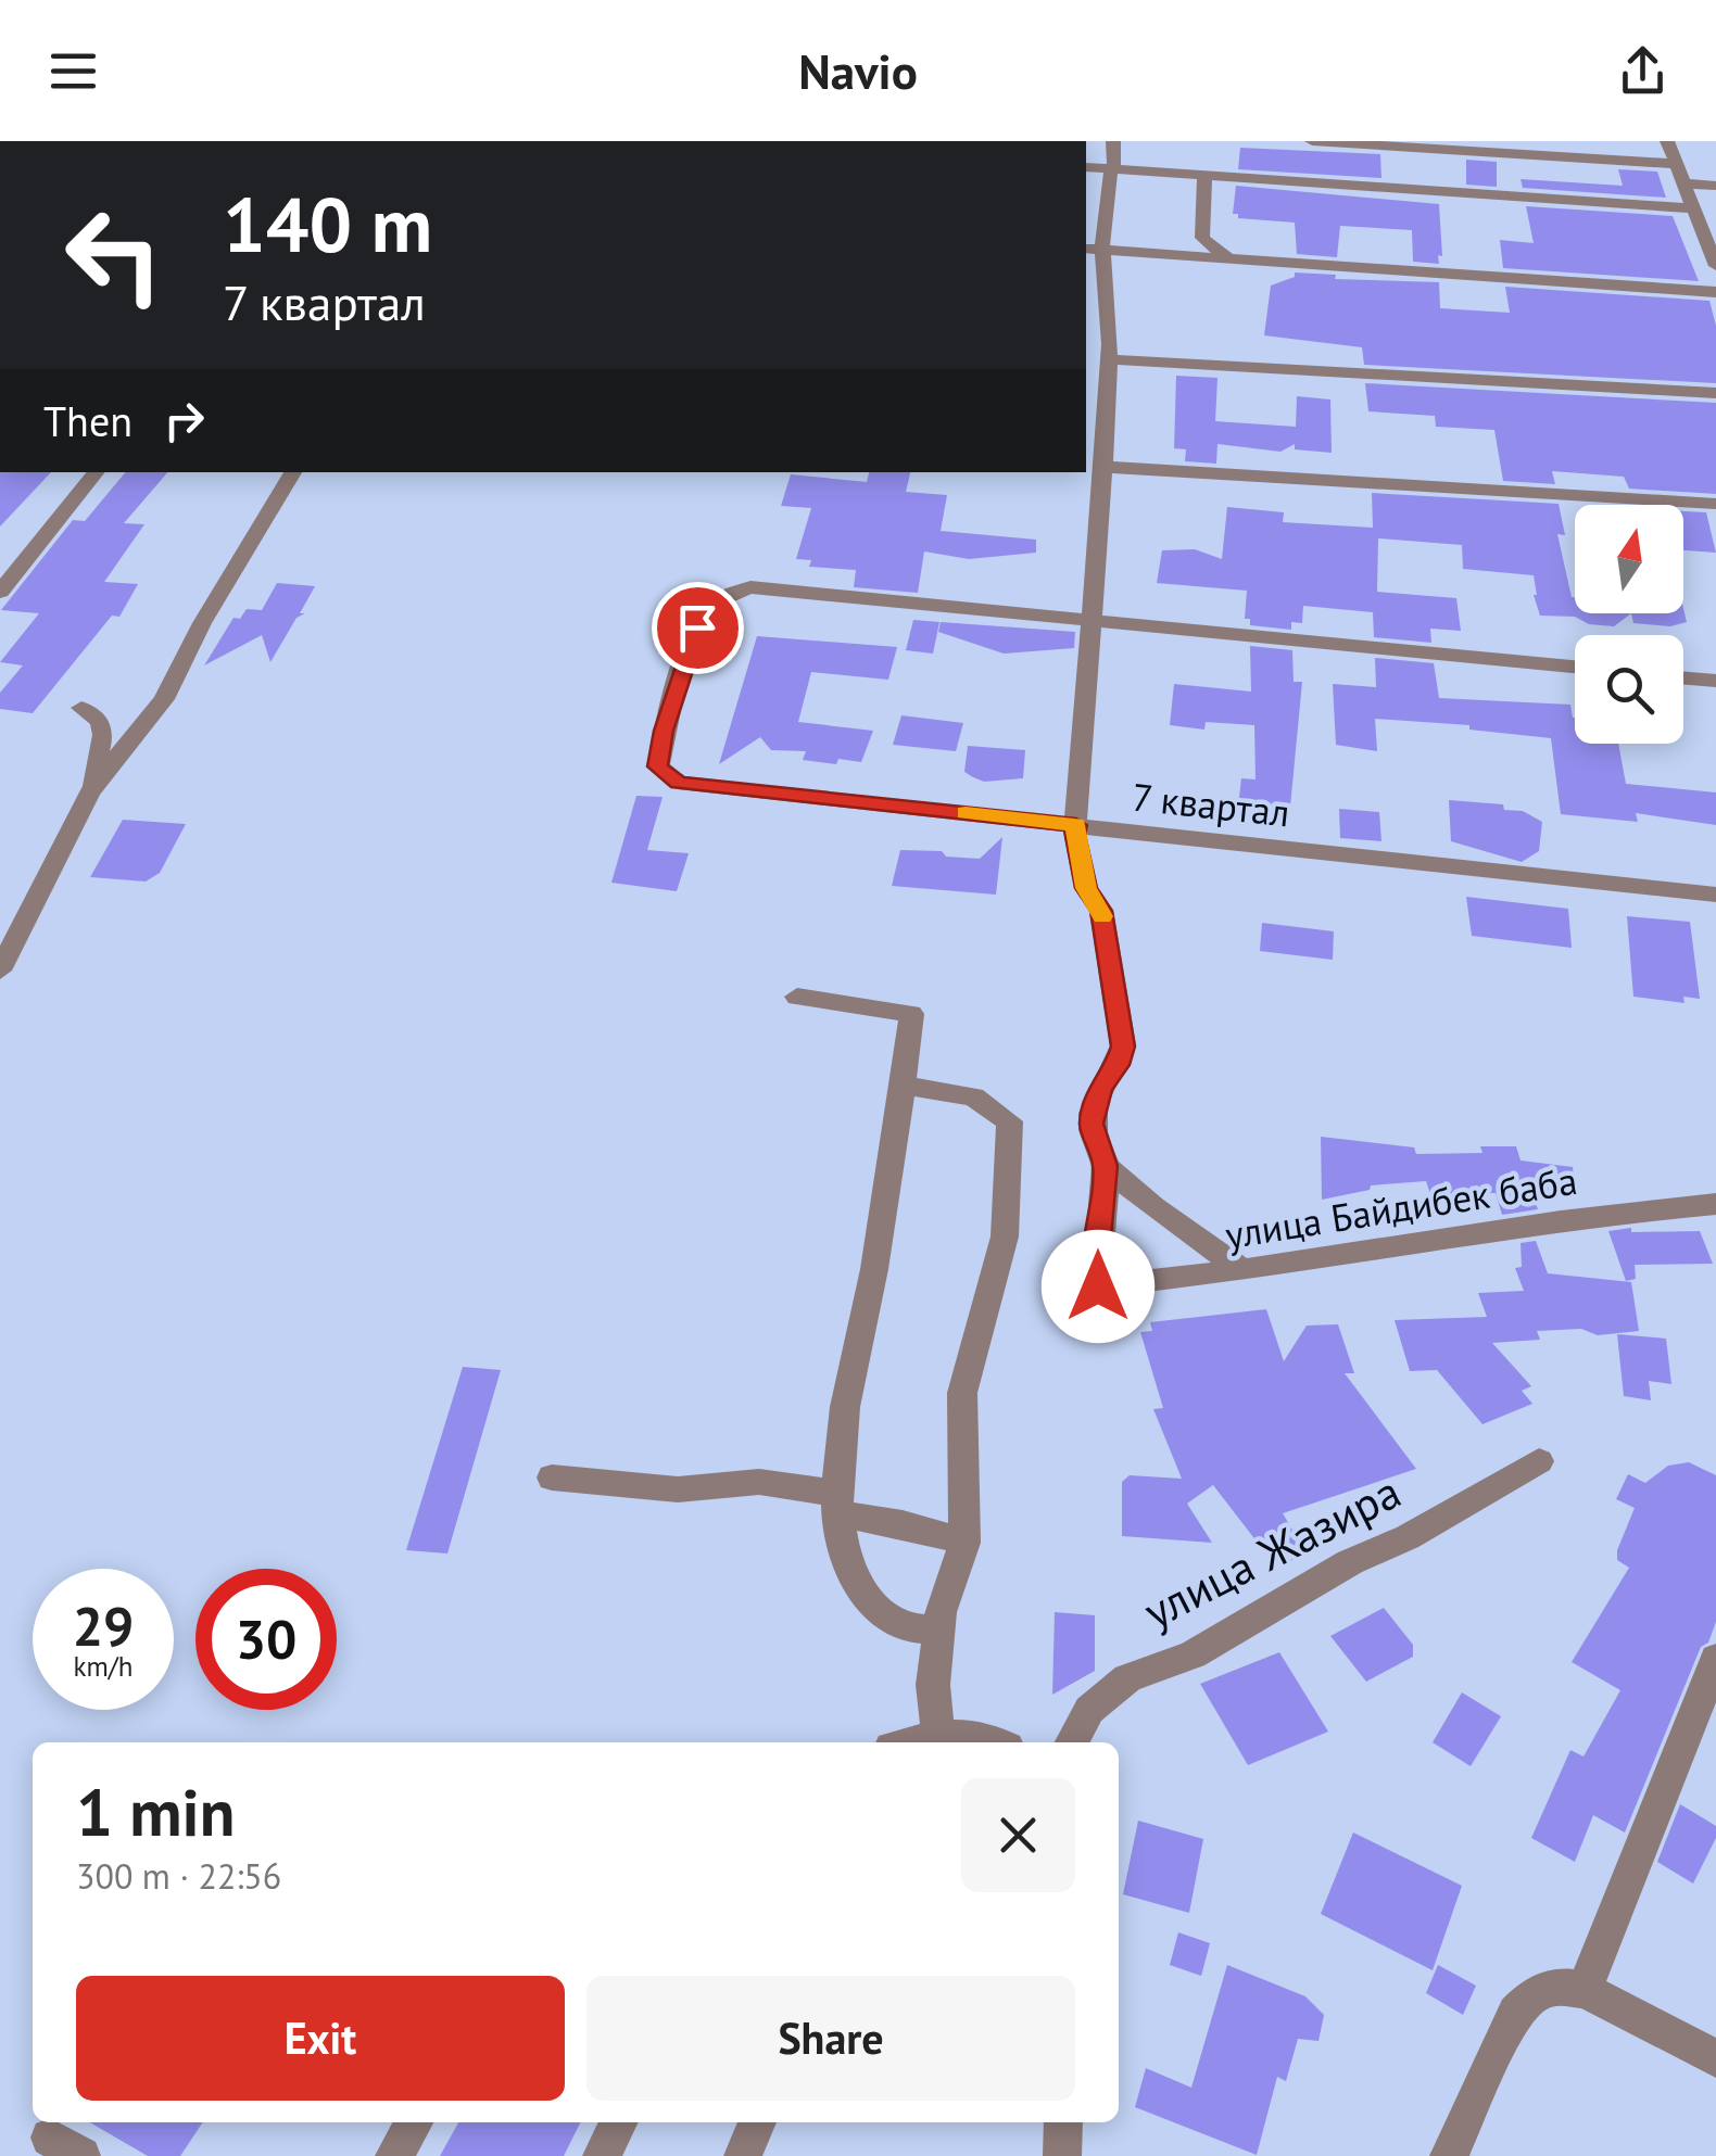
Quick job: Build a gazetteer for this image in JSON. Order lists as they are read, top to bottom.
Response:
{
  "streets": {
    "street": ["7 квартал", "улица Байдибек баба", "улица Жазира"]
  },
  "north": "top",
  "page": {
    "header": "Navio",
    "turn": ["140 m", "7 квартал"],
    "then": "Then",
    "speed": "29 km/h",
    "limit": "30",
    "heading": ["1 min", "300 m · 22:56"],
    "buttons": ["Exit", "Share"]
  }
}
